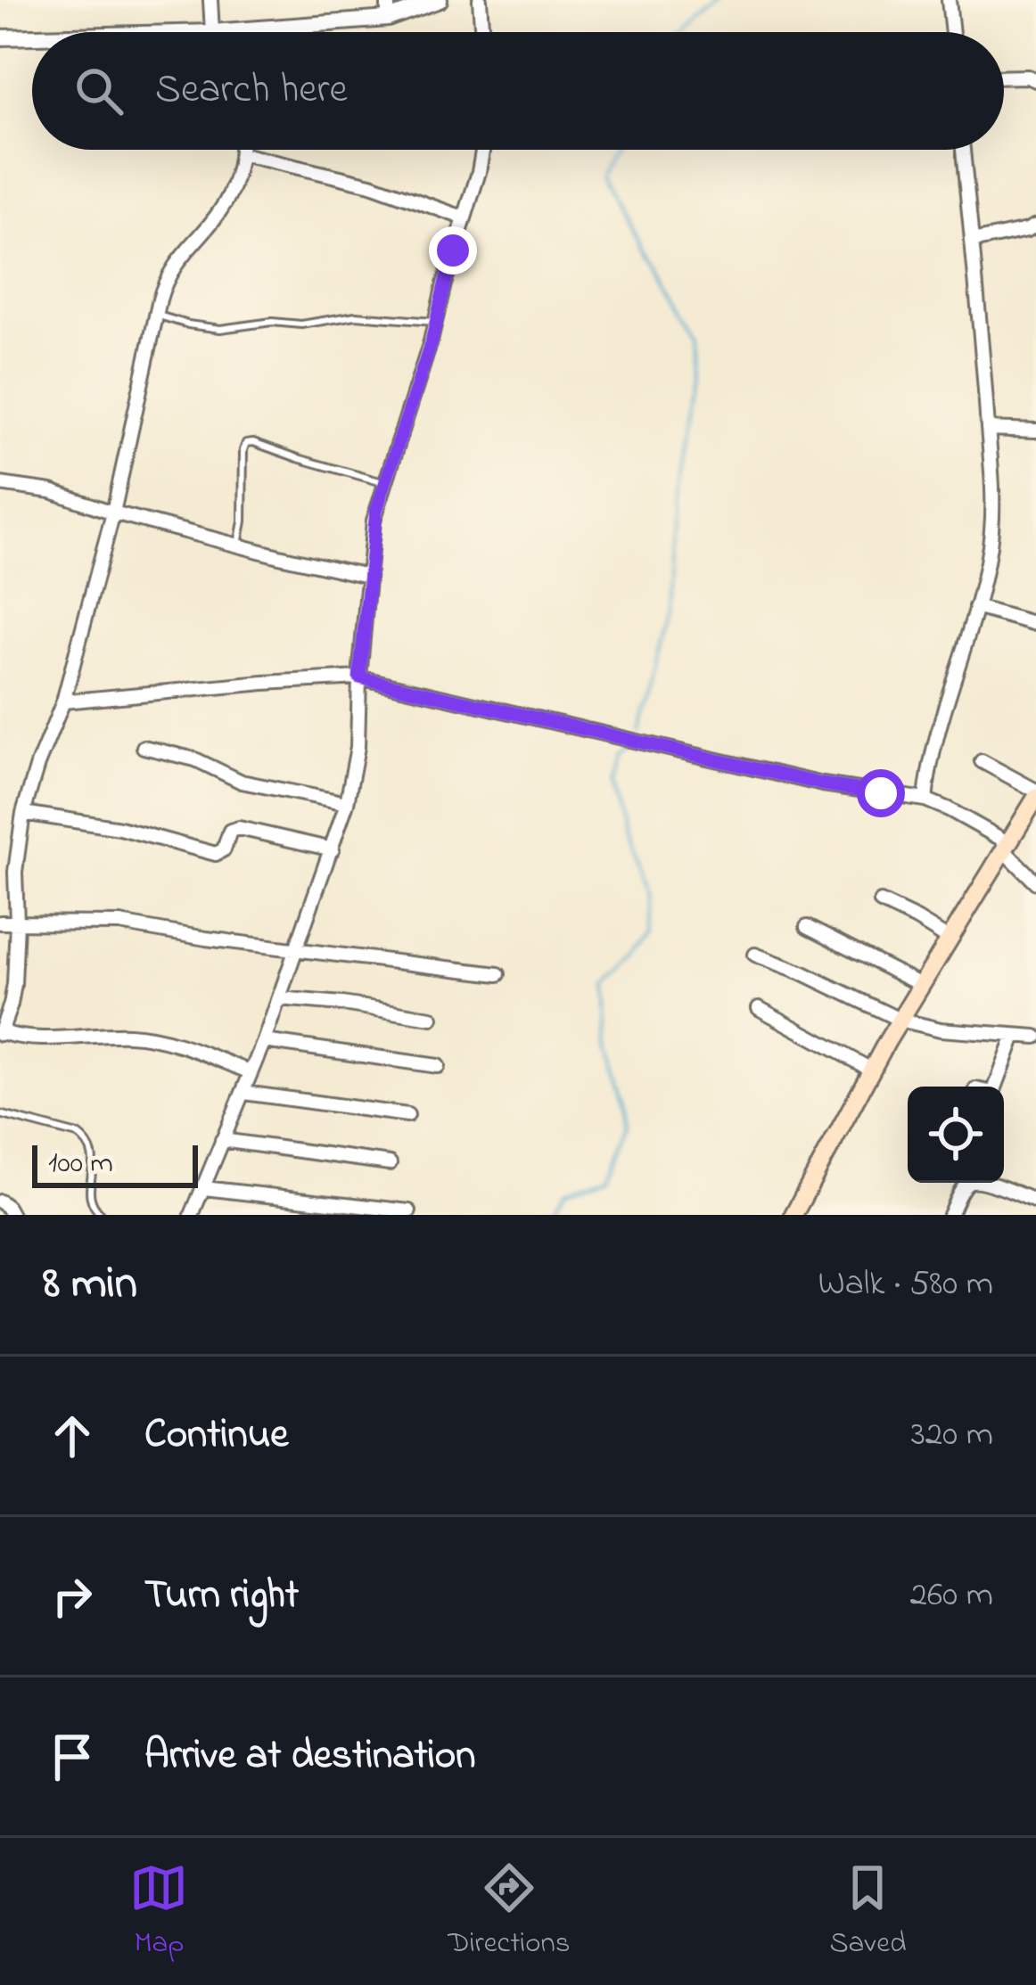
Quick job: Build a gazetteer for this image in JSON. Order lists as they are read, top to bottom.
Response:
{
  "scale_bar": "100 m",
  "page": {
    "search": "Search here",
    "scale": "100 m",
    "heading": ["8 min", "Walk · 580 m"],
    "list": [
      ["Continue", "320 m"],
      ["Turn right", "260 m"],
      "Arrive at destination"
    ],
    "nav": ["Map", "Directions", "Saved"]
  }
}
